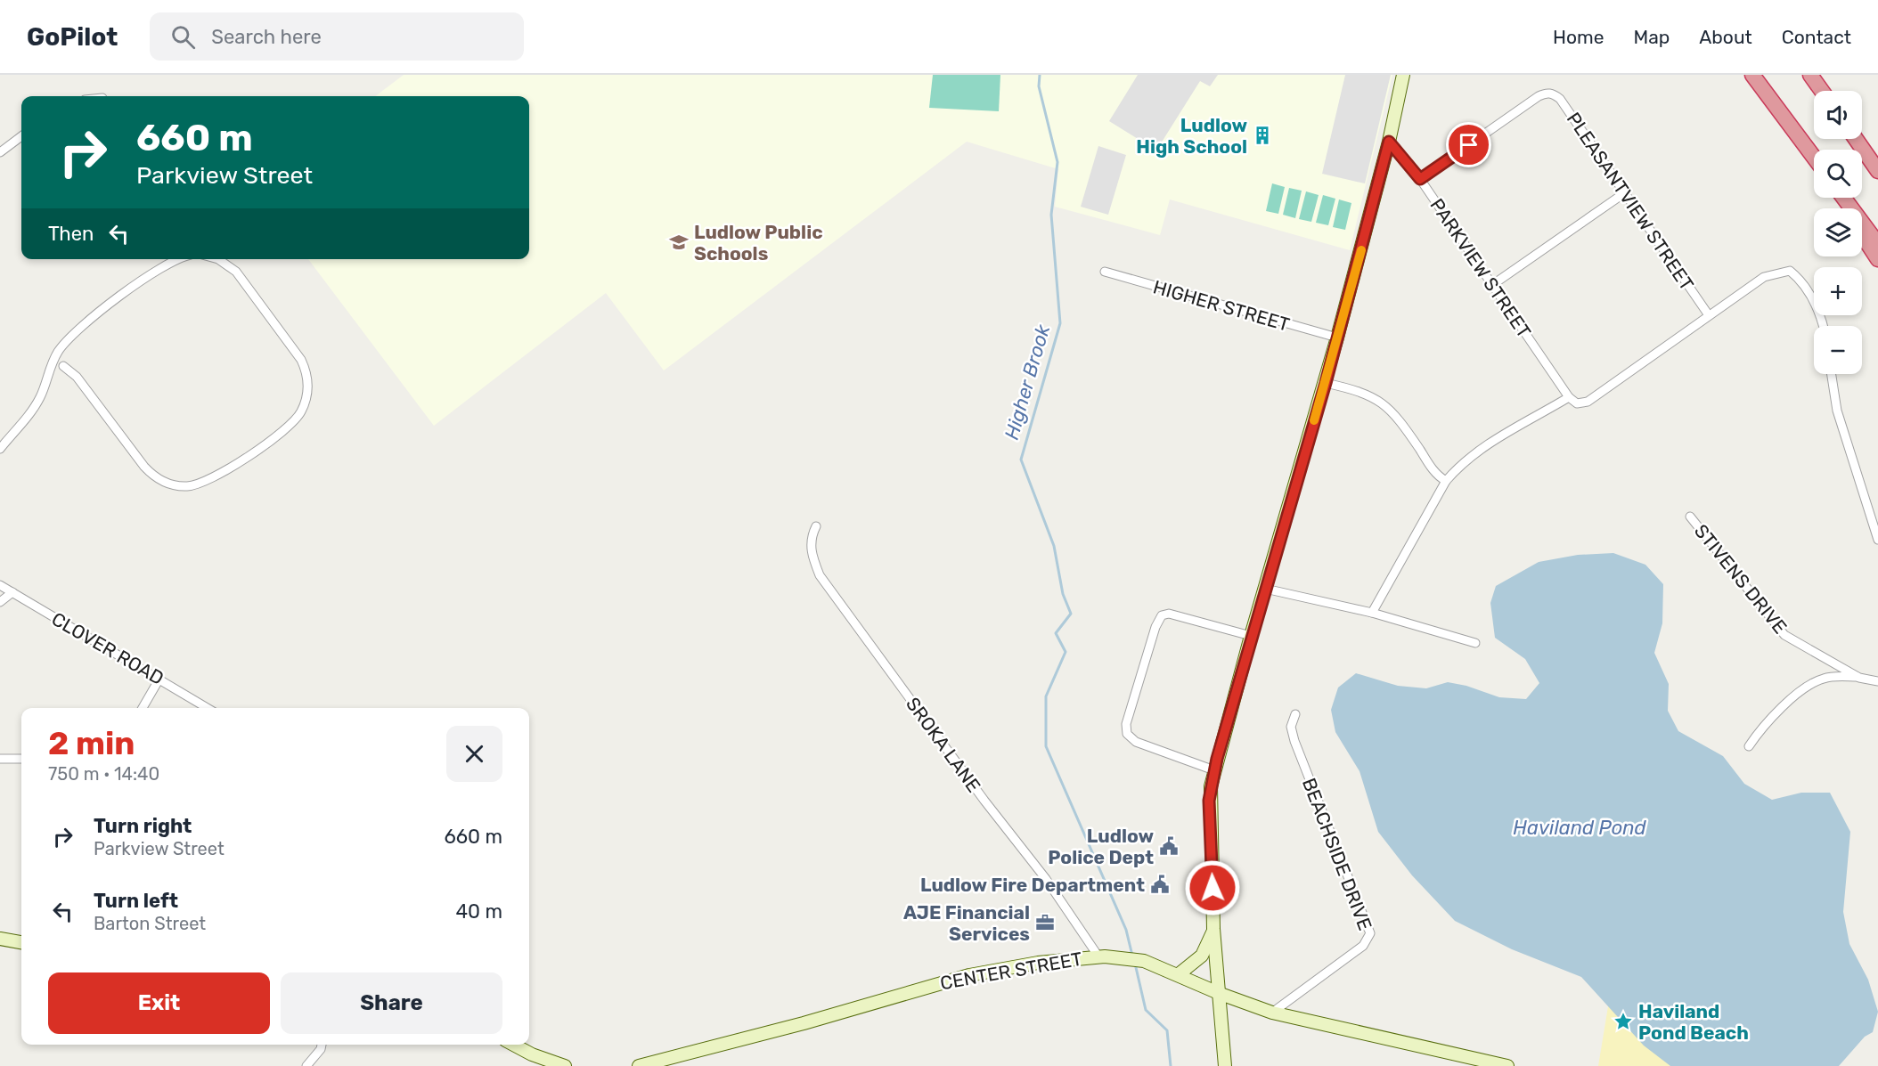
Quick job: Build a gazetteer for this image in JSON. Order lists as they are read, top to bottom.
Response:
{
  "streets": {
    "main road": ["CENTER STREET"],
    "street": [
      "PLEASANTVIEW STREET",
      "PARKVIEW STREET",
      "HIGHER STREET",
      "STIVENS DRIVE",
      "CLOVER ROAD",
      "SROKA LANE",
      "BEACHSIDE DRIVE"
    ]
  },
  "crossings": [
    ["PLEASANTVIEW STREET", "PARKVIEW STREET"],
    ["SROKA LANE", "CENTER STREET"],
    ["BEACHSIDE DRIVE", "CENTER STREET"]
  ],
  "water": ["Higher Brook", "Haviland Pond"],
  "places": {
    "building": ["Ludlow High School"],
    "school or university": ["Ludlow Public Schools"],
    "public building": ["Ludlow Police Dept", "Ludlow Fire Department"],
    "office": ["AJE Financial Services"],
    "place": ["Haviland Pond Beach"]
  },
  "page": {
    "header": "GoPilot",
    "search": "Search here",
    "nav": [
      "Home",
      "Map",
      "About",
      "Contact"
    ],
    "map_buttons": ["+", "−"],
    "turn": ["660 m", "Parkview Street"],
    "then": "Then",
    "heading": ["2 min", "750 m · 14:40"],
    "list": [
      {
        "name": "Turn right",
        "note": "Parkview Street",
        "value": "660 m"
      },
      {
        "name": "Turn left",
        "note": "Barton Street",
        "value": "40 m"
      }
    ],
    "buttons": ["Exit", "Share"]
  }
}
